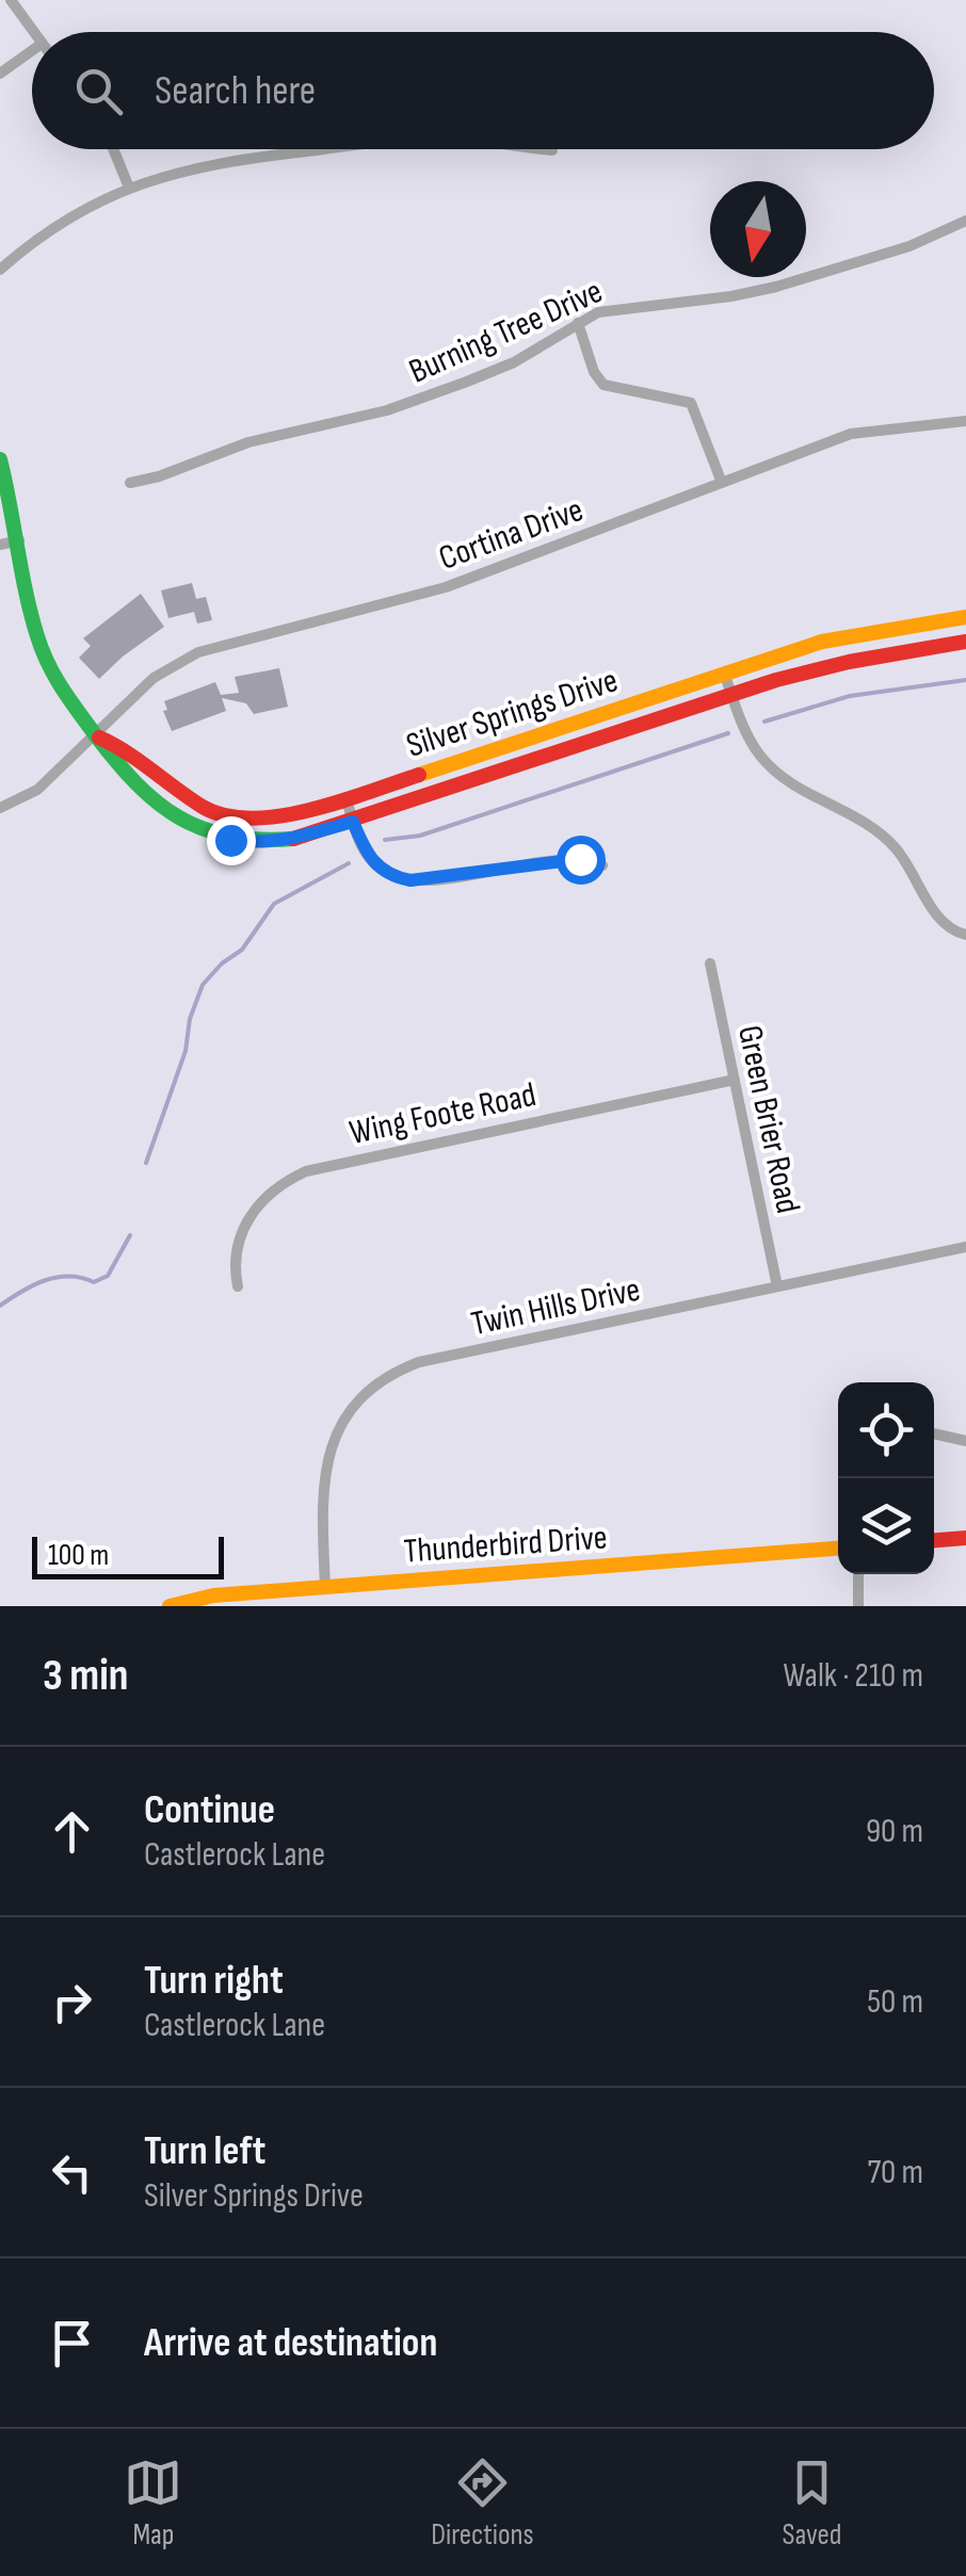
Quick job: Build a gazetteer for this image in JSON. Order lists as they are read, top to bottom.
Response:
{
  "streets": {
    "street": [
      "Burning Tree Drive",
      "Cortina Drive",
      "Silver Springs Drive",
      "Wing Foote Road",
      "Green Brier Road",
      "Twin Hills Drive",
      "Thunderbird Drive"
    ]
  },
  "crossings": [
    ["Cortina Drive", "Silver Springs Drive"],
    ["Wing Foote Road", "Green Brier Road"],
    ["Green Brier Road", "Twin Hills Drive"],
    ["Twin Hills Drive", "Thunderbird Drive"]
  ],
  "scale_bar": "100 m",
  "north": "bottom",
  "page": {
    "search": "Search here",
    "scale": "100 m",
    "heading": ["3 min", "Walk · 210 m"],
    "list": [
      ["Continue", "Castlerock Lane", "90 m"],
      ["Turn right", "Castlerock Lane", "50 m"],
      ["Turn left", "Silver Springs Drive", "70 m"],
      "Arrive at destination"
    ],
    "nav": ["Map", "Directions", "Saved"]
  }
}
